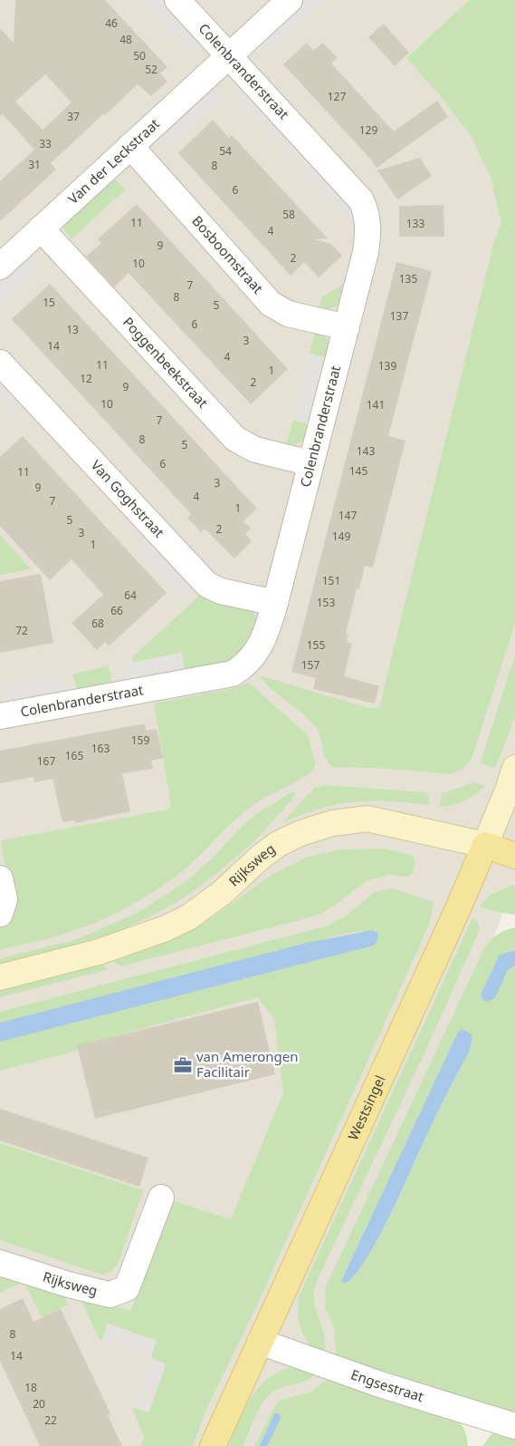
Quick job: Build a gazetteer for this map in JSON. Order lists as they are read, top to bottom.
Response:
{
  "streets": {
    "main road": ["Rijksweg", "Westsingel"],
    "street": [
      "Colenbranderstraat",
      "Van der Leckstraat",
      "Bosboomstraat",
      "Poggenbeekstraat",
      "Van Goghstraat",
      "Engsestraat"
    ]
  },
  "crossings": [
    ["Colenbranderstraat", "Van der Leckstraat"],
    ["Colenbranderstraat", "Bosboomstraat"],
    ["Colenbranderstraat", "Poggenbeekstraat"],
    ["Colenbranderstraat", "Van Goghstraat"],
    ["Van der Leckstraat", "Bosboomstraat"],
    ["Van der Leckstraat", "Poggenbeekstraat"],
    ["Rijksweg", "Westsingel"],
    ["Westsingel", "Engsestraat"]
  ],
  "places": {
    "office": ["van Amerongen Facilitair"]
  },
  "house_numbers": [
    "46",
    "48",
    "50",
    "52",
    "127",
    "37",
    "129",
    "33",
    "54",
    "31",
    "8",
    "6",
    "58",
    "11",
    "133",
    "4",
    "9",
    "2",
    "10",
    "135",
    "7",
    "8",
    "15",
    "5",
    "137",
    "6",
    "13",
    "3",
    "14",
    "4",
    "11",
    "139",
    "1",
    "12",
    "2",
    "9",
    "10",
    "141",
    "7",
    "8",
    "5",
    "143",
    "6",
    "145",
    "11",
    "3",
    "9",
    "4",
    "7",
    "1",
    "147",
    "5",
    "2",
    "3",
    "149",
    "1",
    "151",
    "64",
    "153",
    "66",
    "68",
    "72",
    "155",
    "157",
    "159",
    "163",
    "165",
    "167",
    "8",
    "14",
    "18",
    "20",
    "22"
  ]
}
